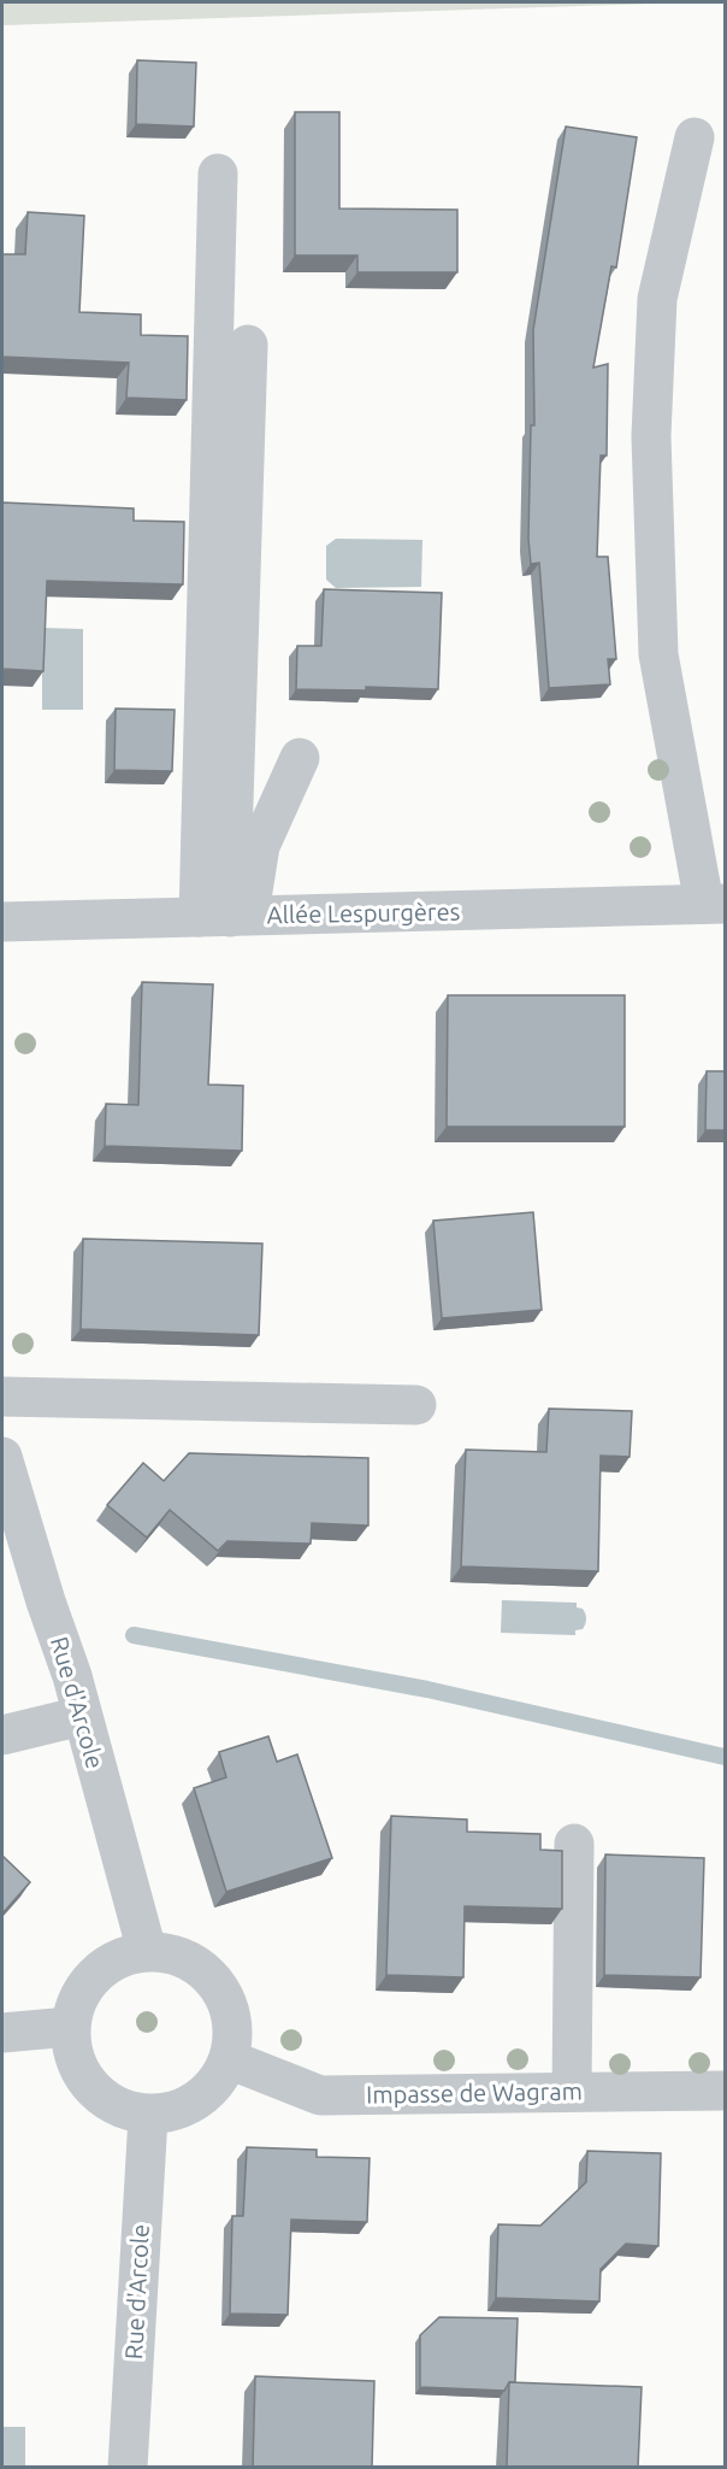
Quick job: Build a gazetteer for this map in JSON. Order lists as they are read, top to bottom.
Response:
{
  "streets": {
    "street": ["Allée Lespurgères", "Rue d'Arcole", "Impasse de Wagram"]
  },
  "crossings": [
    ["Rue d'Arcole", "Impasse de Wagram"]
  ]
}
